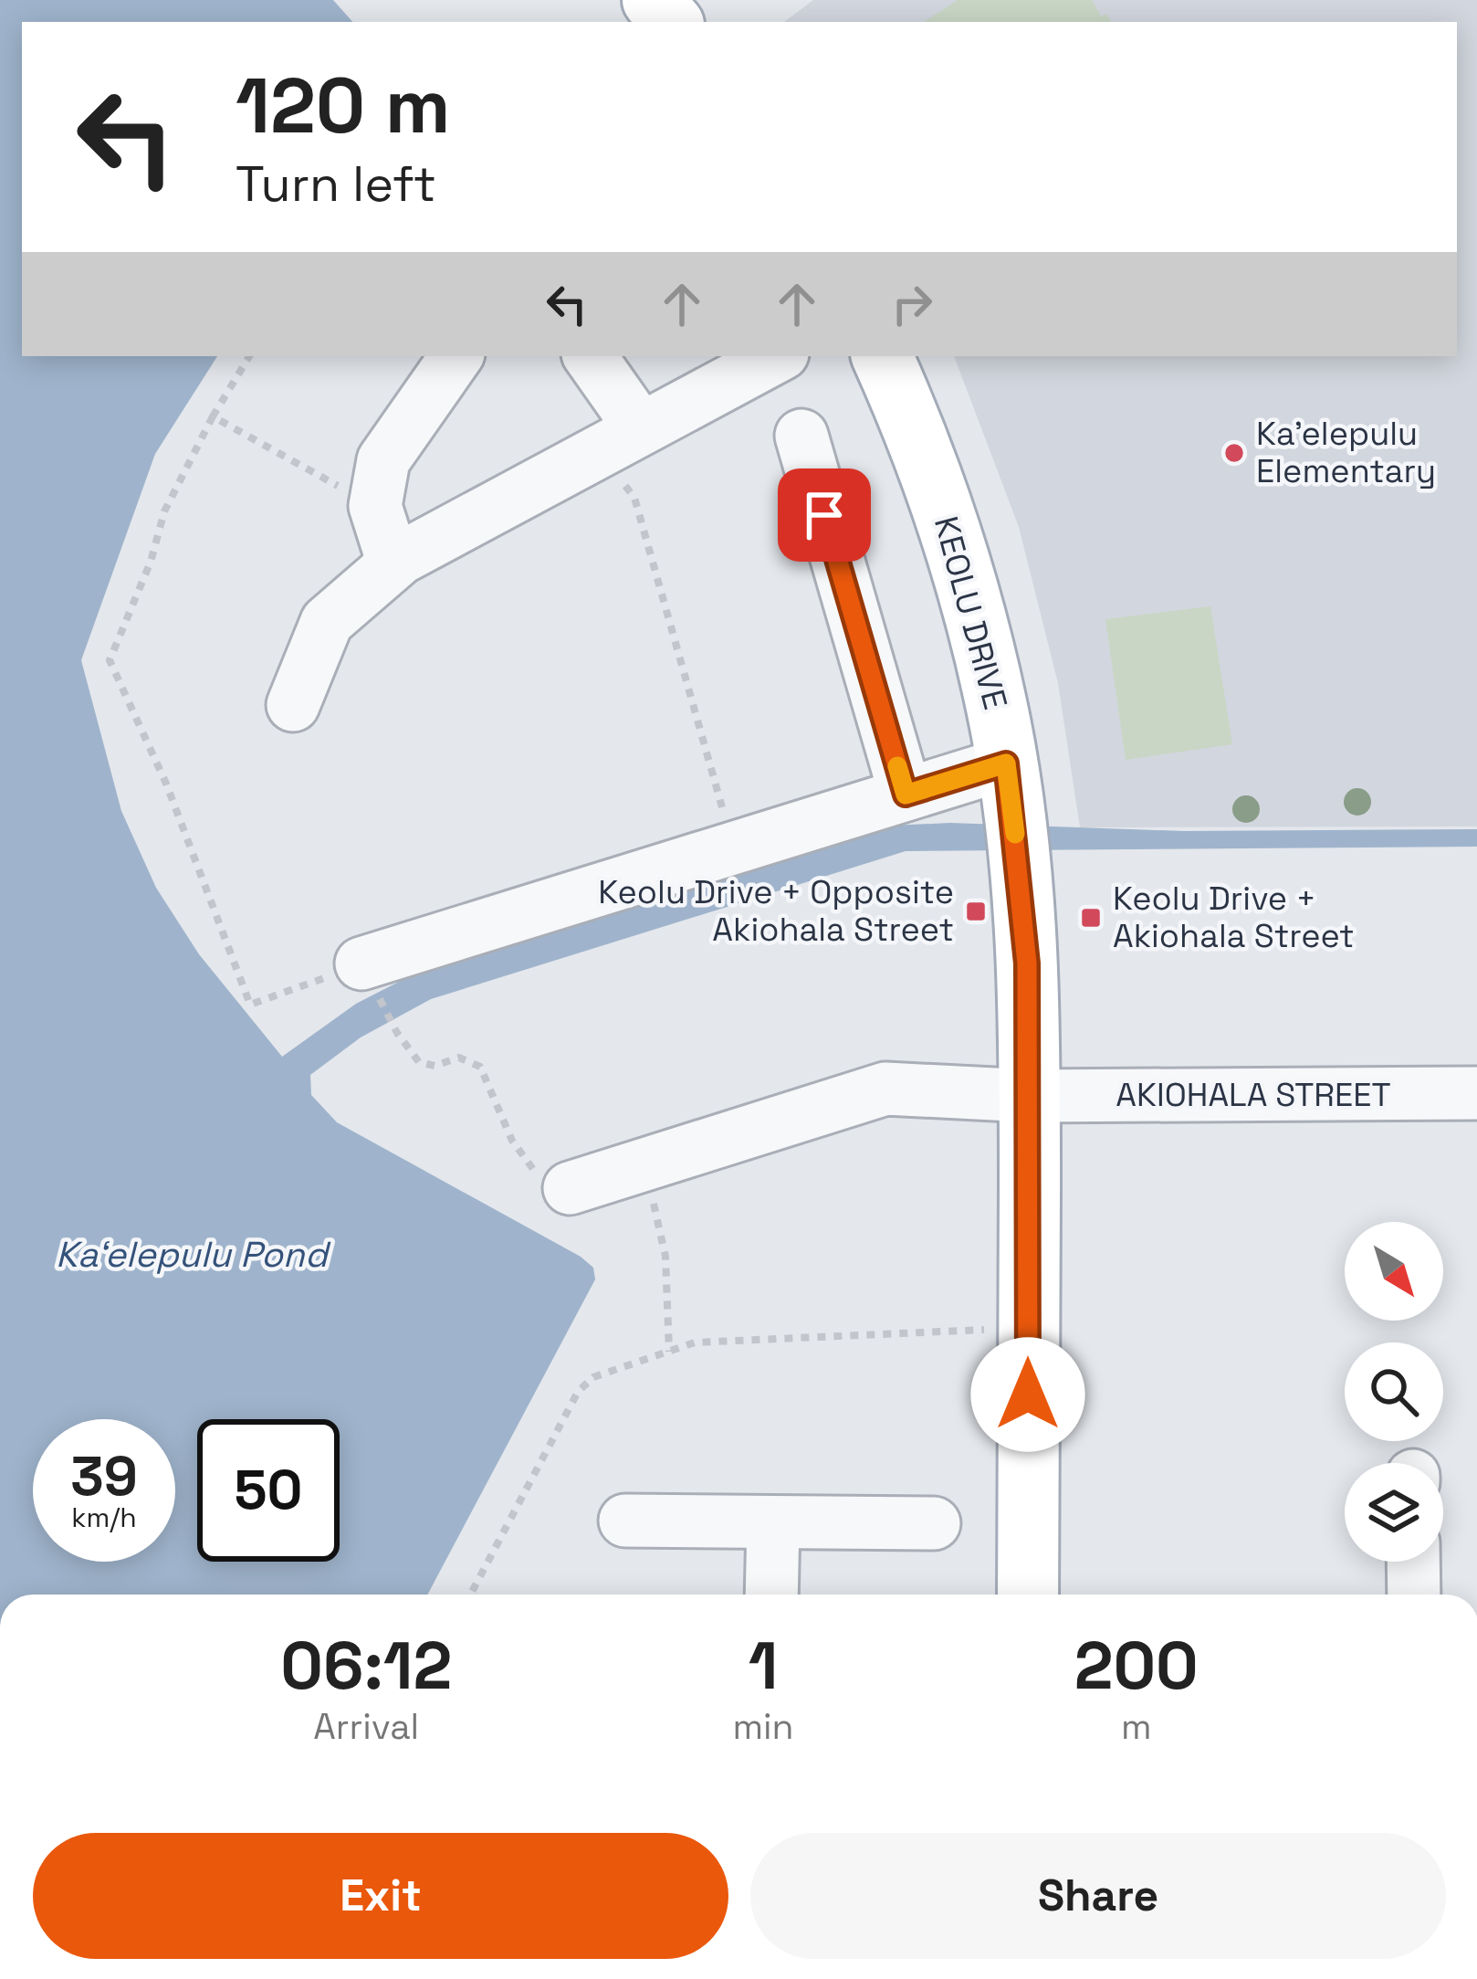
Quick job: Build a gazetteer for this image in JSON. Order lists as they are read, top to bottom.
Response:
{
  "streets": {
    "main road": ["KEOLU DRIVE"],
    "street": ["AKIOHALA STREET"]
  },
  "crossings": [
    ["KEOLU DRIVE", "AKIOHALA STREET"]
  ],
  "water": ["Kaʻelepulu Pond"],
  "places": {
    "other": ["Ka'elepulu Elementary"],
    "transit": ["Keolu Drive + Opposite Akiohala Street", "Keolu Drive + Akiohala Street"]
  },
  "north": "bottom right",
  "page": {
    "turn": ["120 m", "Turn left"],
    "speed": "39 km/h",
    "limit": "50",
    "eta": [
      "06:12",
      "Arrival",
      "1",
      "min",
      "200",
      "m"
    ],
    "buttons": ["Exit", "Share"]
  }
}
